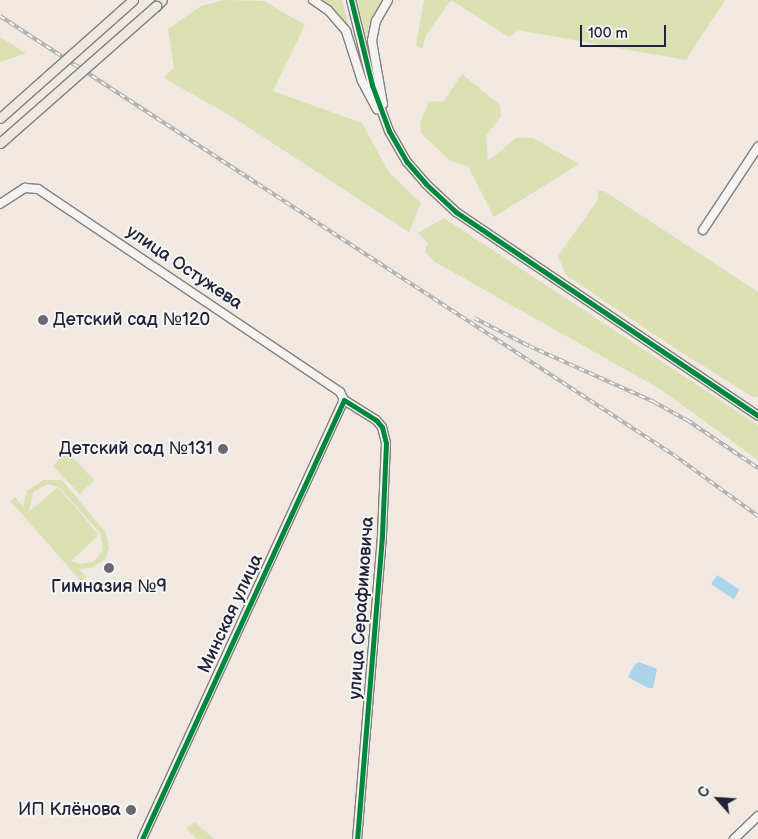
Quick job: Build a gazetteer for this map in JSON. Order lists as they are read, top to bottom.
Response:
{
  "streets": {
    "street": ["улица Остужева", "улица Серафимовича", "Минская улица"]
  },
  "crossings": [
    ["улица Остужева", "улица Серафимовича"],
    ["улица Остужева", "Минская улица"],
    ["улица Серафимовича", "Минская улица"]
  ],
  "places": [
    "Детский сад №120",
    "Детский сад №131",
    "Гимназия №9",
    "ИП Клёнова"
  ],
  "scale_bar": "100 m",
  "north": "top left"
}
